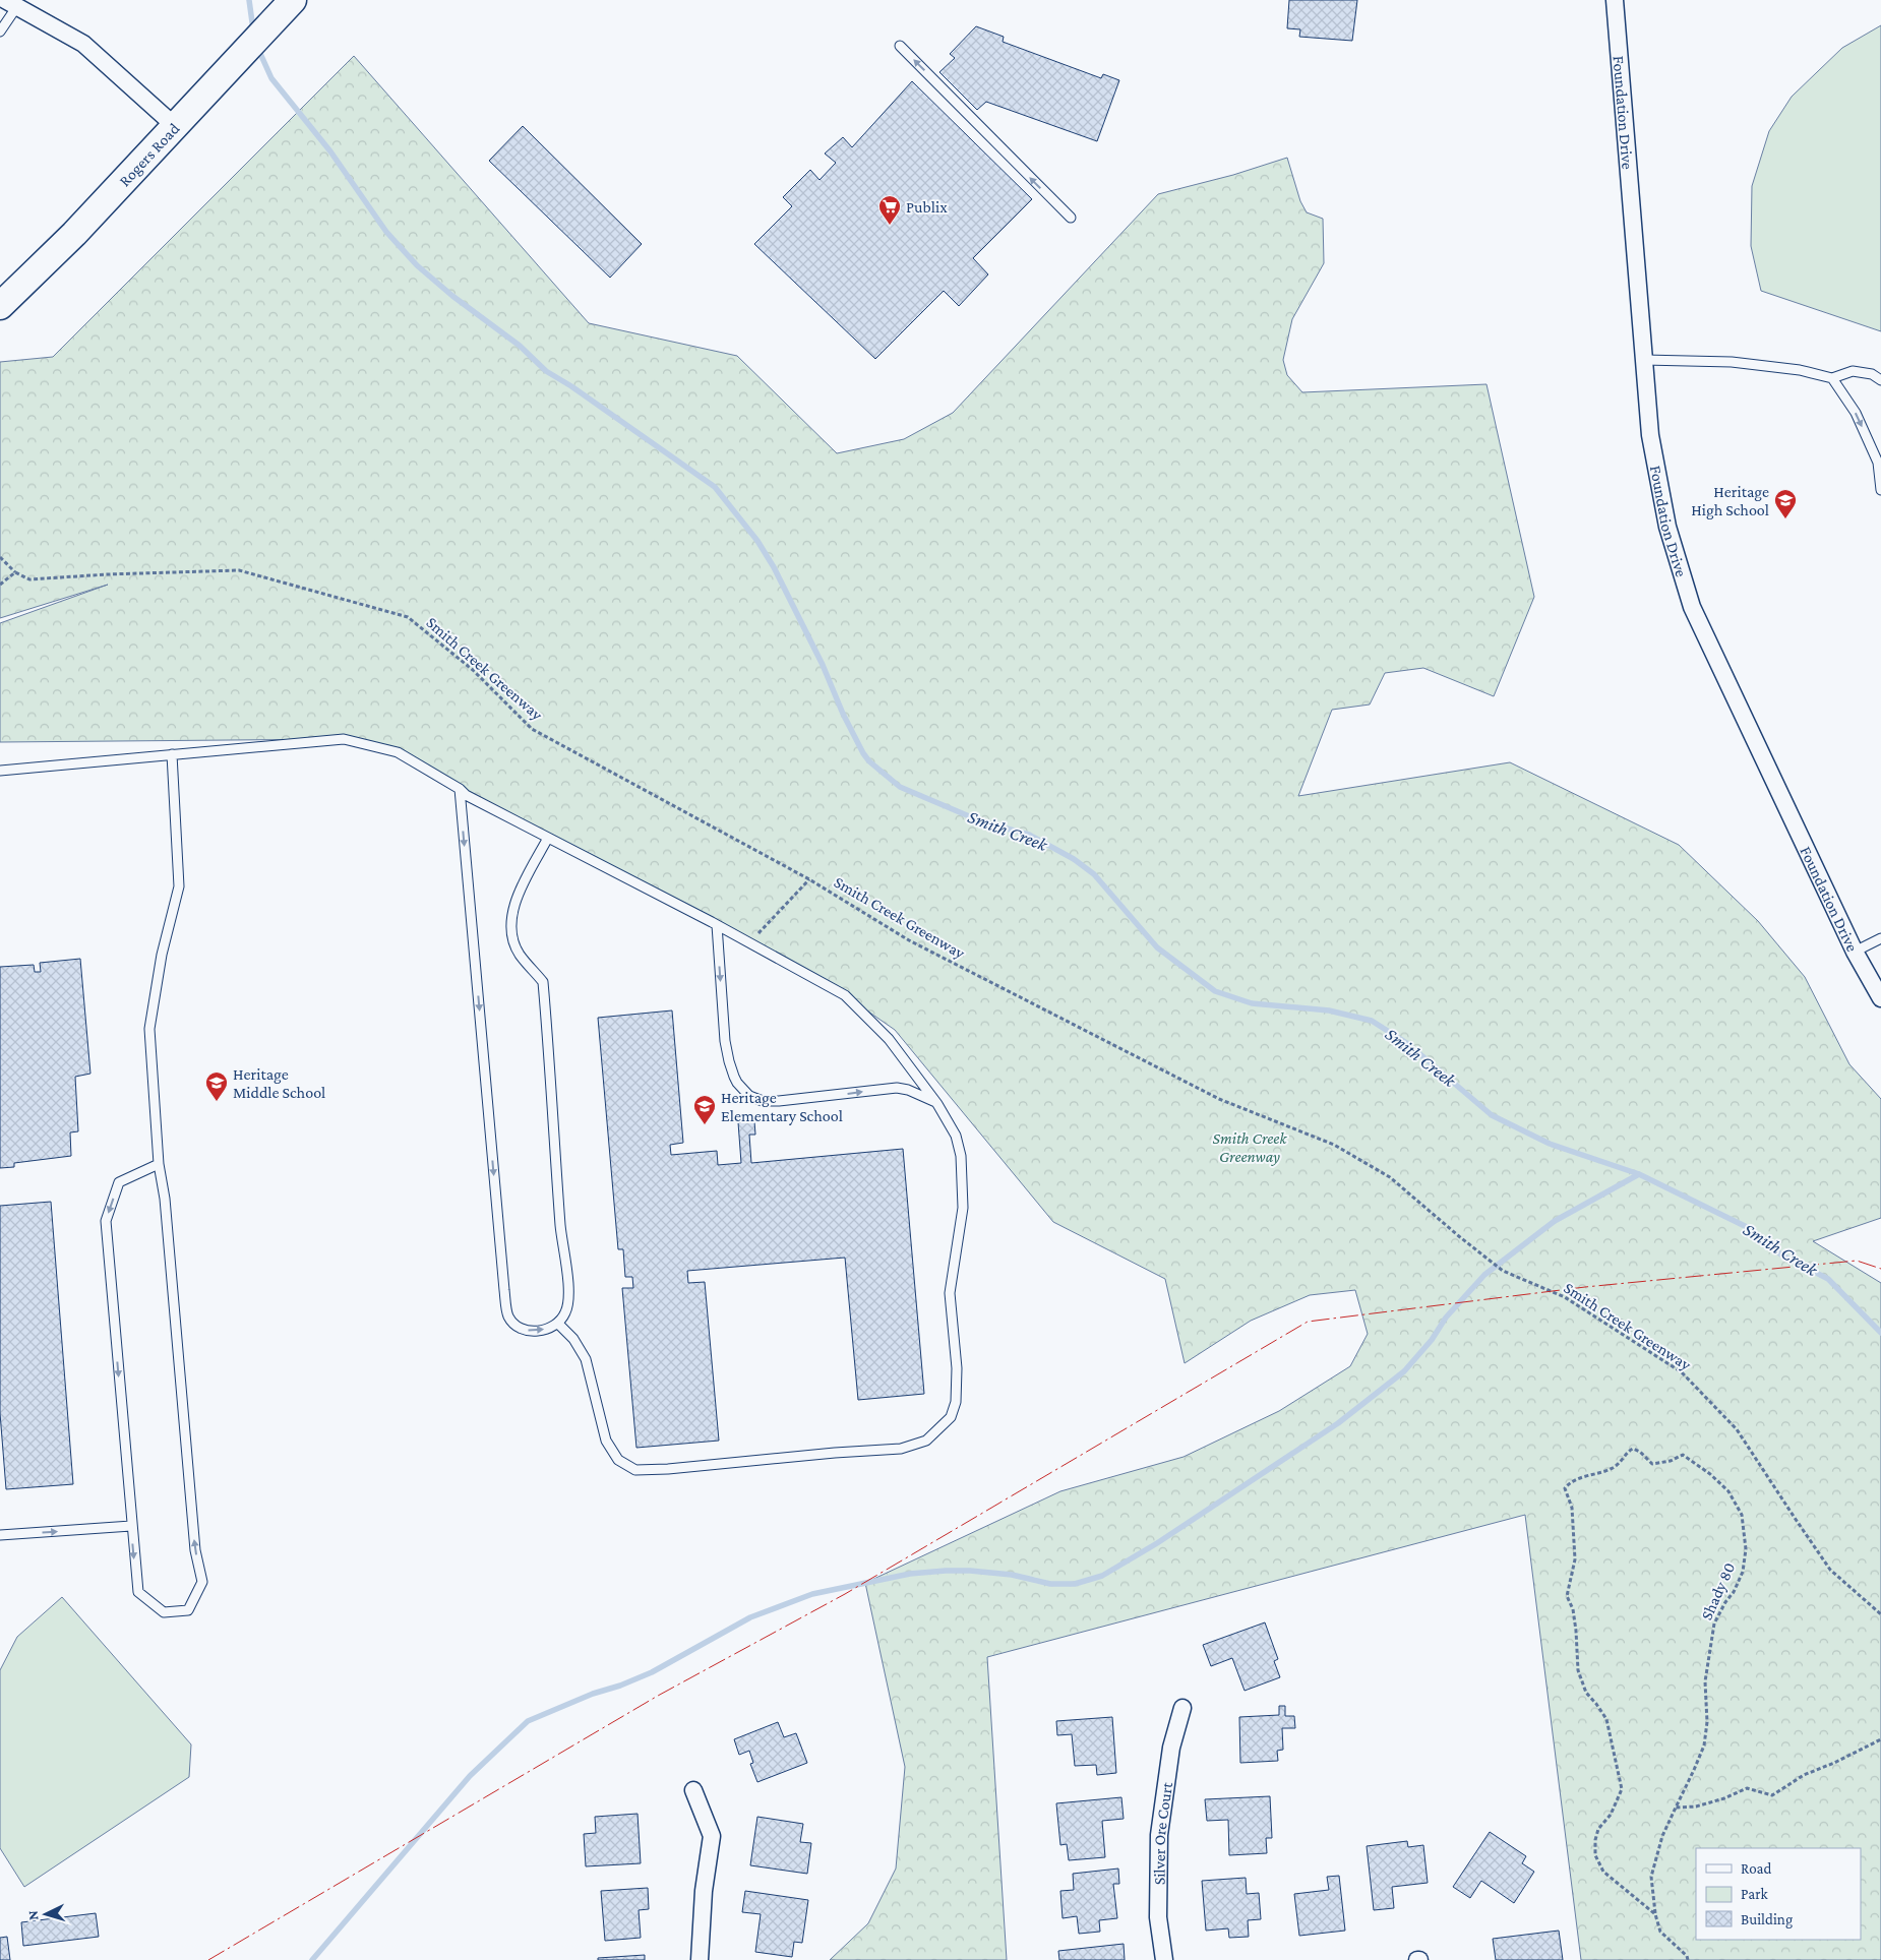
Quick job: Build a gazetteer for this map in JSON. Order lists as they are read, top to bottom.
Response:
{
  "streets": {
    "main road": ["Rogers Road"],
    "street": ["Foundation Drive", "Silver Ore Court"],
    "path": ["Smith Creek Greenway", "Shady 80"]
  },
  "water": ["Smith Creek"],
  "parks": ["Smith Creek Greenway"],
  "places": {
    "supermarket": ["Publix"],
    "school or university": ["Heritage High School", "Heritage Middle School", "Heritage Elementary School"]
  },
  "legend": ["Road", "Park", "Building"],
  "north": "left"
}
